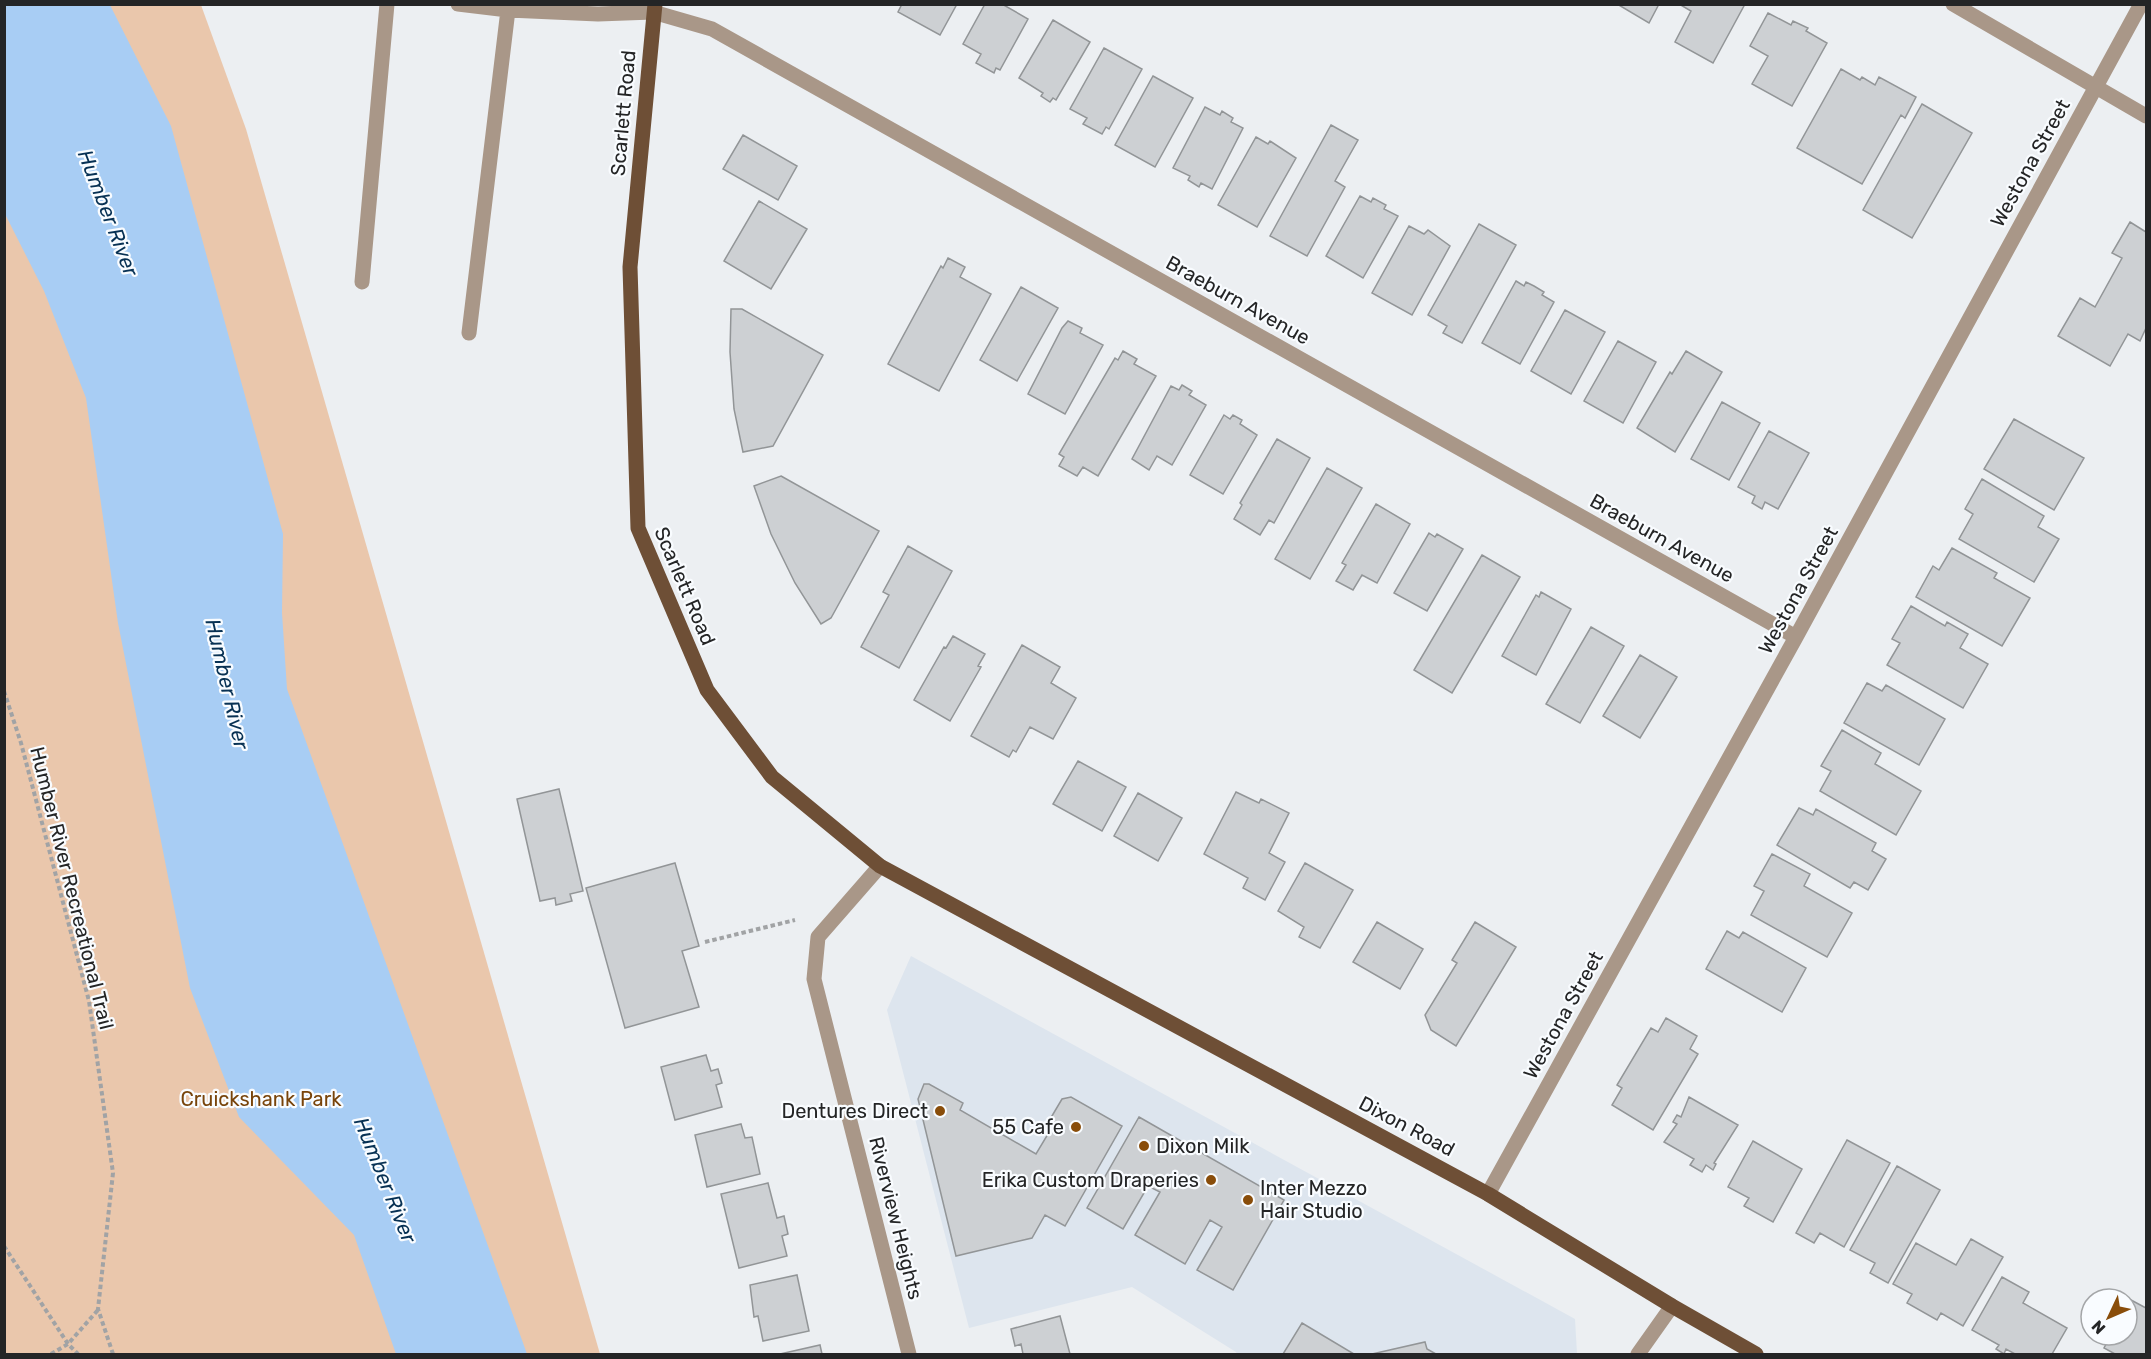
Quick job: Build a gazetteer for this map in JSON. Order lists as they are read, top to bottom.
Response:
{
  "streets": {
    "main road": ["Scarlett Road", "Dixon Road"],
    "street": ["Westona Street", "Braeburn Avenue", "Riverview Heights"],
    "path": ["Humber River Recreational Trail"]
  },
  "crossings": [
    ["Scarlett Road", "Braeburn Avenue"],
    ["Scarlett Road", "Dixon Road"],
    ["Scarlett Road", "Riverview Heights"],
    ["Westona Street", "Braeburn Avenue"],
    ["Westona Street", "Dixon Road"]
  ],
  "water": ["Humber River"],
  "parks": ["Cruickshank Park"],
  "places": [
    "Dentures Direct",
    "55 Cafe",
    "Dixon Milk",
    "Erika Custom Draperies",
    "Inter Mezzo Hair Studio"
  ],
  "north": "bottom left"
}
